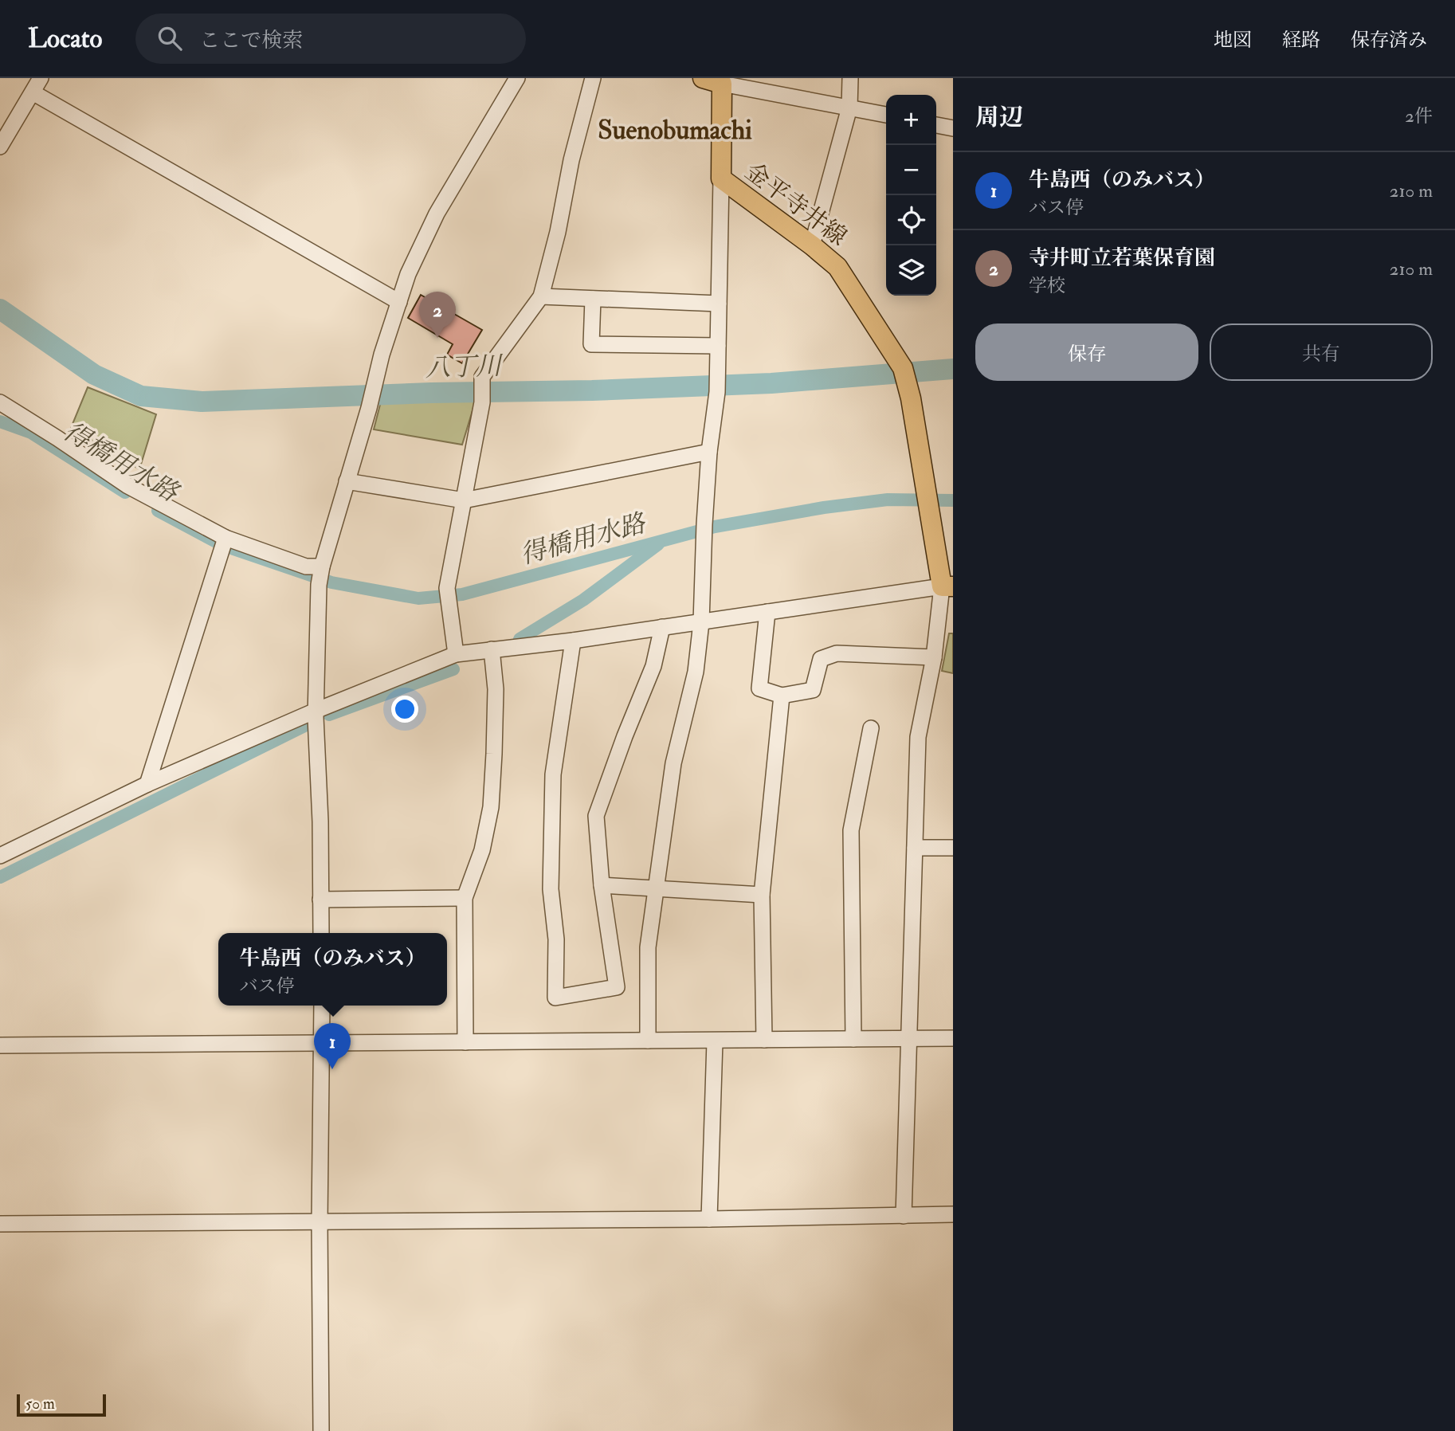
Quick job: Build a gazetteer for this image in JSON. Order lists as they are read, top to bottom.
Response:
{
  "streets": {
    "main road": ["金平寺井線"]
  },
  "districts": ["Suenobumachi"],
  "water": ["八丁川", "得橋用水路"],
  "scale_bar": "50 m",
  "page": {
    "header": "Locato",
    "search": "ここで検索",
    "nav": ["地図", "経路", "保存済み"],
    "heading": ["周辺", "2件"],
    "map_buttons": ["+", "−"],
    "list": [
      {
        "mark": "1",
        "name": "牛島西（のみバス）",
        "note": "バス停",
        "value": "210 m"
      },
      {
        "mark": "2",
        "name": "寺井町立若葉保育園",
        "note": "学校",
        "value": "210 m"
      }
    ],
    "pins": ["2", "1"],
    "buttons": ["保存", "共有"],
    "popup": ["牛島西（のみバス）", "バス停"],
    "scale": "50 m"
  }
}
